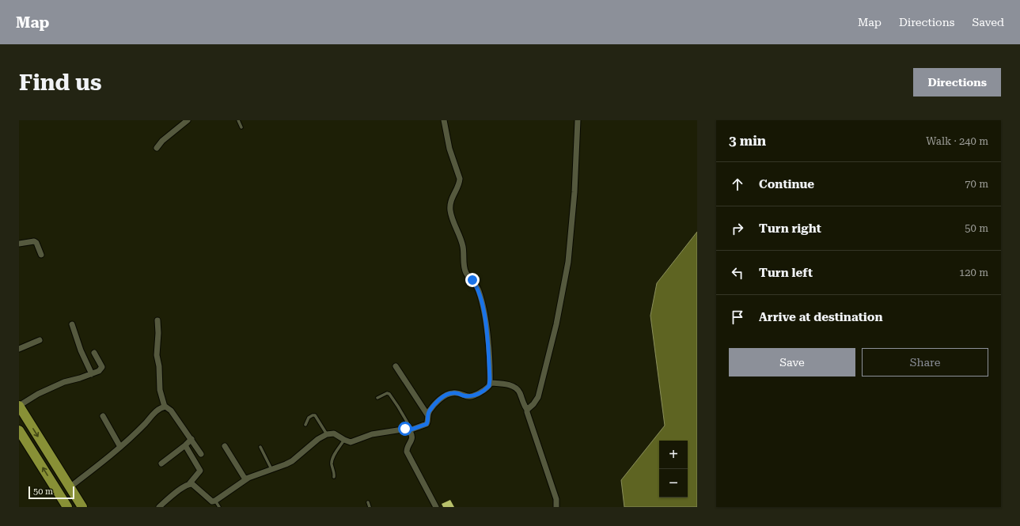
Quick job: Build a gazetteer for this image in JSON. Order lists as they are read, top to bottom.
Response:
{
  "scale_bar": "50 m",
  "page": {
    "header": "Map",
    "nav": ["Map", "Directions", "Saved"],
    "buttons": [
      "Directions",
      ["Save", "Share"]
    ],
    "title": "Find us",
    "heading": ["3 min", "Walk · 240 m"],
    "list": [
      ["Continue", "70 m"],
      ["Turn right", "50 m"],
      ["Turn left", "120 m"],
      "Arrive at destination"
    ],
    "map_buttons": ["+", "−"],
    "scale": "50 m"
  }
}
